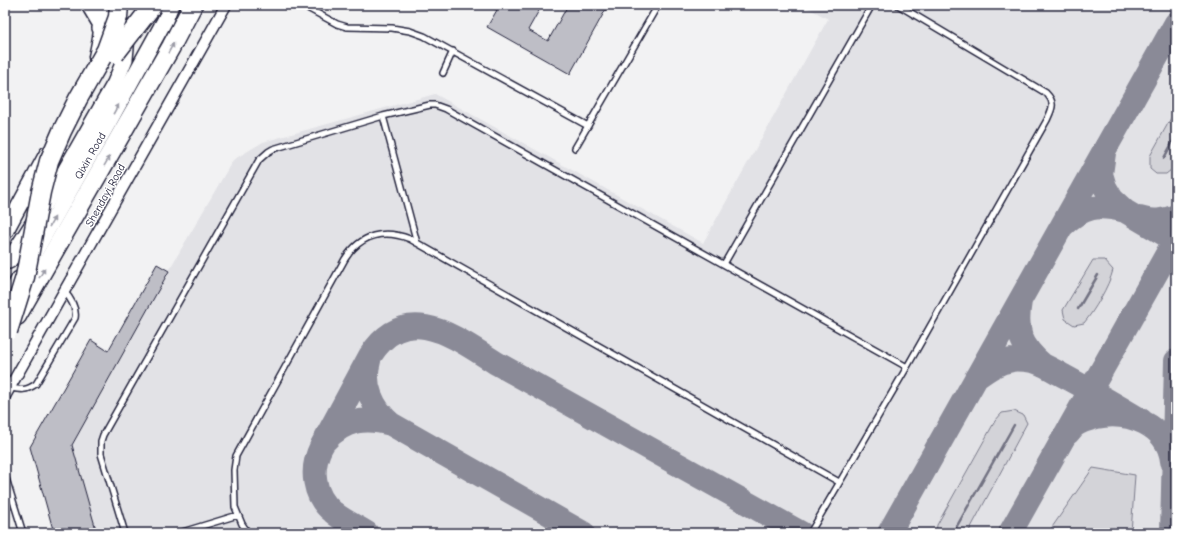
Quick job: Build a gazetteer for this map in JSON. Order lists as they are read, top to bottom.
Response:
{
  "streets": {
    "main road": ["Qixin Road"],
    "street": ["Shendayi Road"]
  }
}
